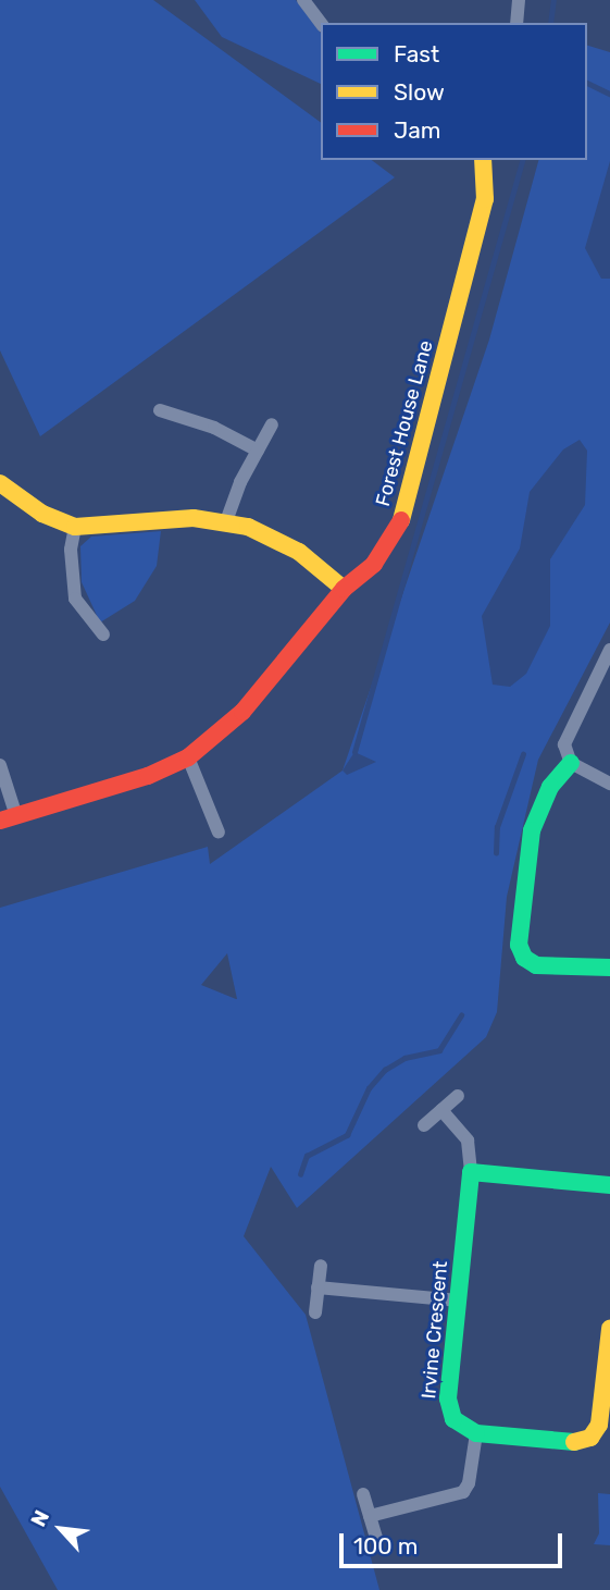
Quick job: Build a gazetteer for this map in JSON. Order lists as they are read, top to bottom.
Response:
{
  "streets": {
    "street": ["Forest House Lane", "Irvine Crescent"]
  },
  "legend": ["Fast", "Slow", "Jam"],
  "scale_bar": "100 m",
  "north": "top left"
}
